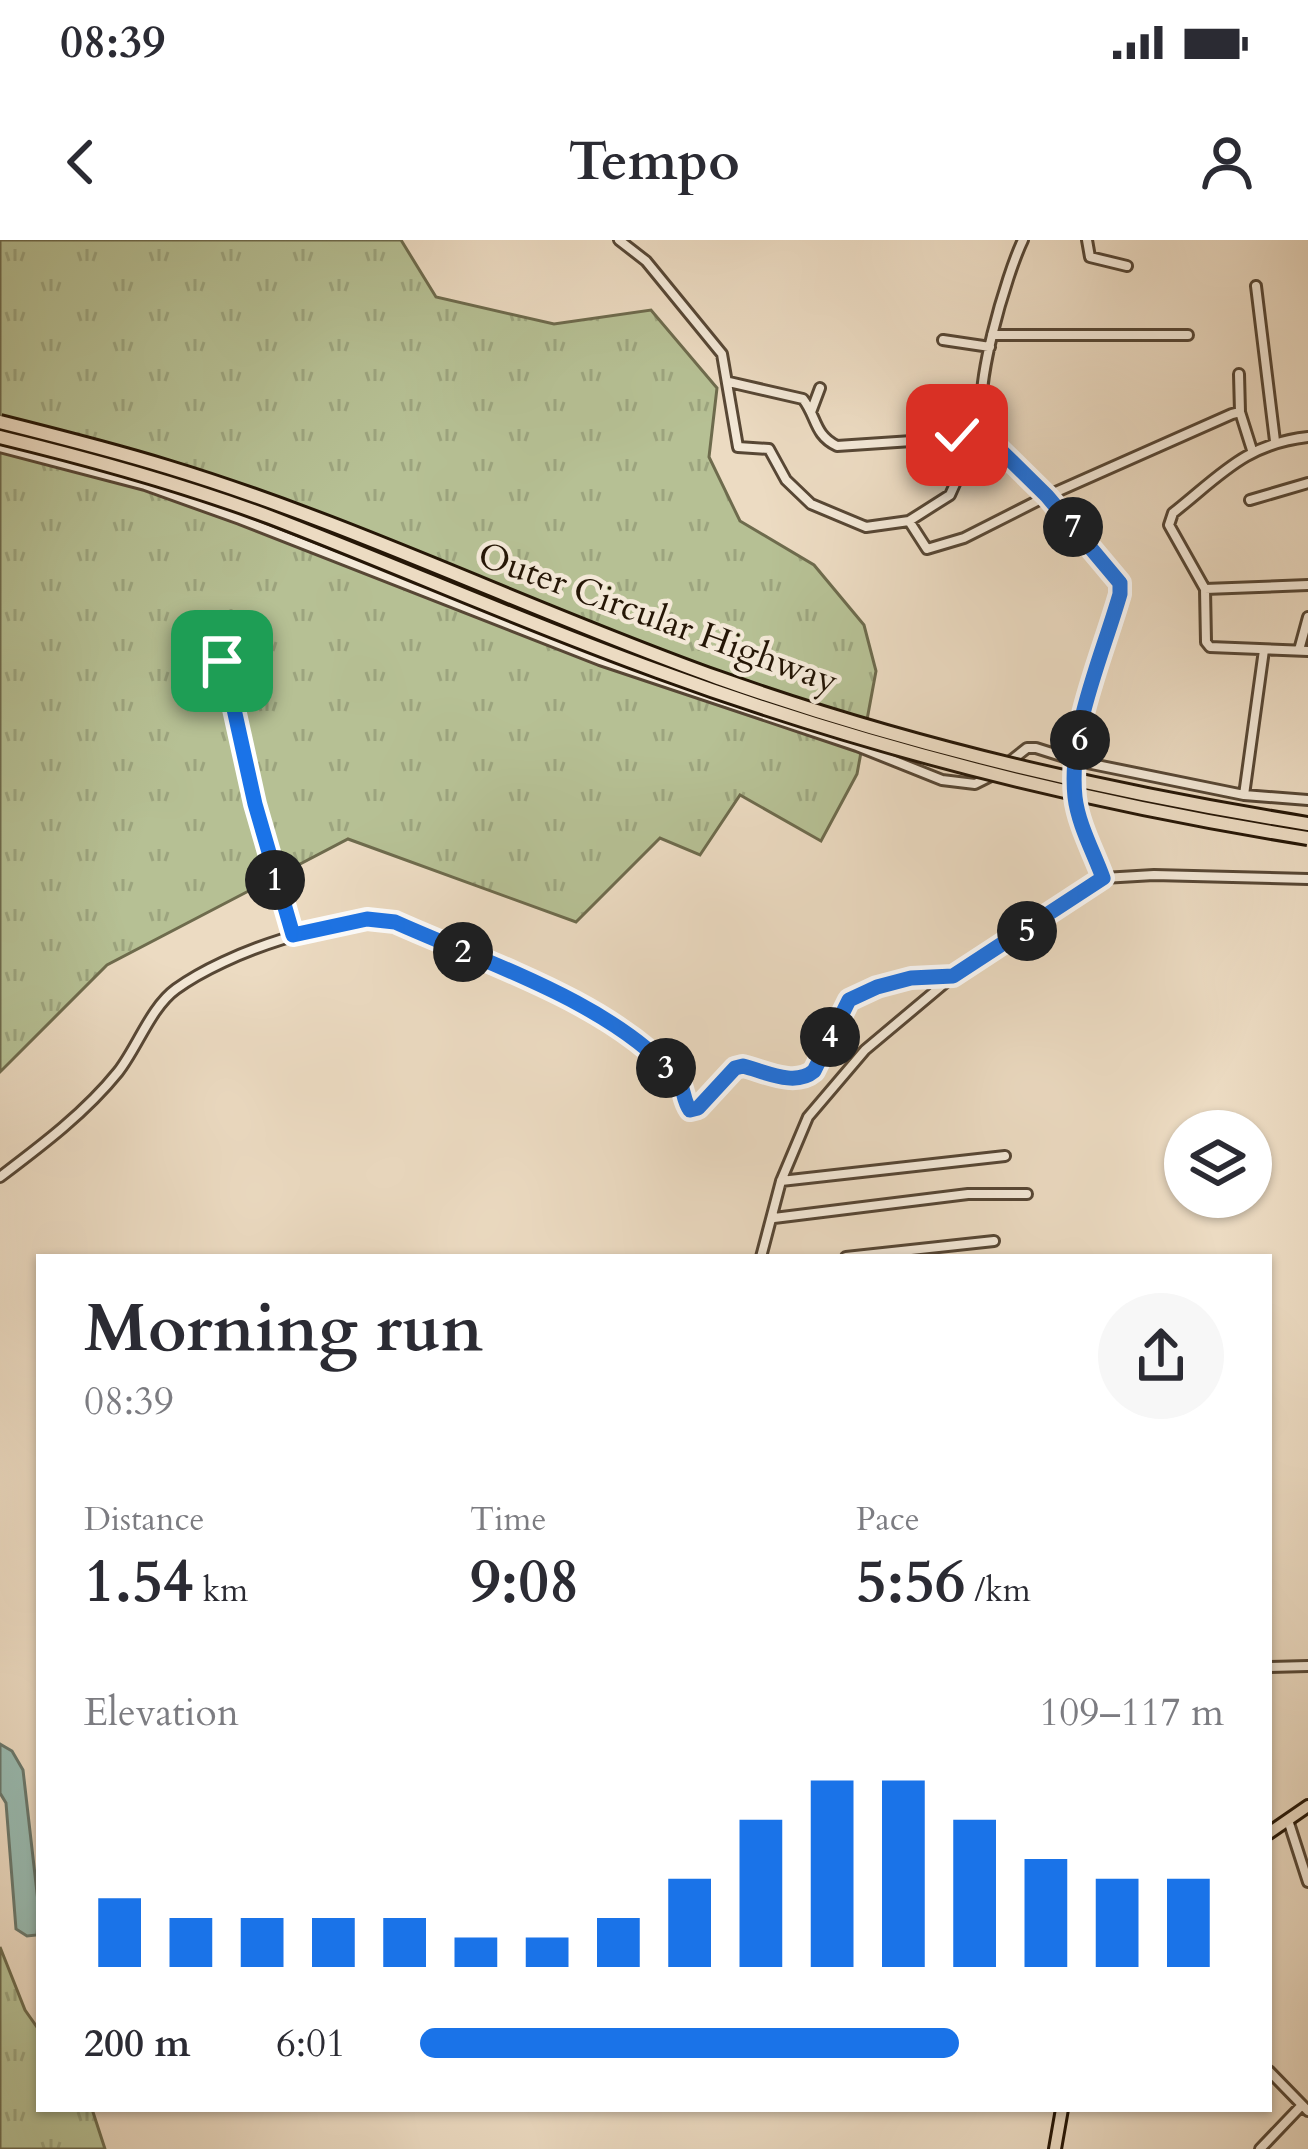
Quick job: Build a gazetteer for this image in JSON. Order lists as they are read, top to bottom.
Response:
{
  "streets": {
    "highway": ["Outer Circular Highway"]
  },
  "page": {
    "status": "08:39",
    "header": "Tempo",
    "pins": [
      "7",
      "6",
      "1",
      "5",
      "2",
      "4",
      "3"
    ],
    "heading": ["Morning run", "08:39"],
    "stats": [
      ["Distance", "1.54 km"],
      ["Time", "9:08"],
      ["Pace", "5:56 /km"]
    ],
    "chart": ["Elevation", "109–117 m"],
    "list": [
      {
        "name": "200 m",
        "note": "6:01"
      }
    ]
  }
}
